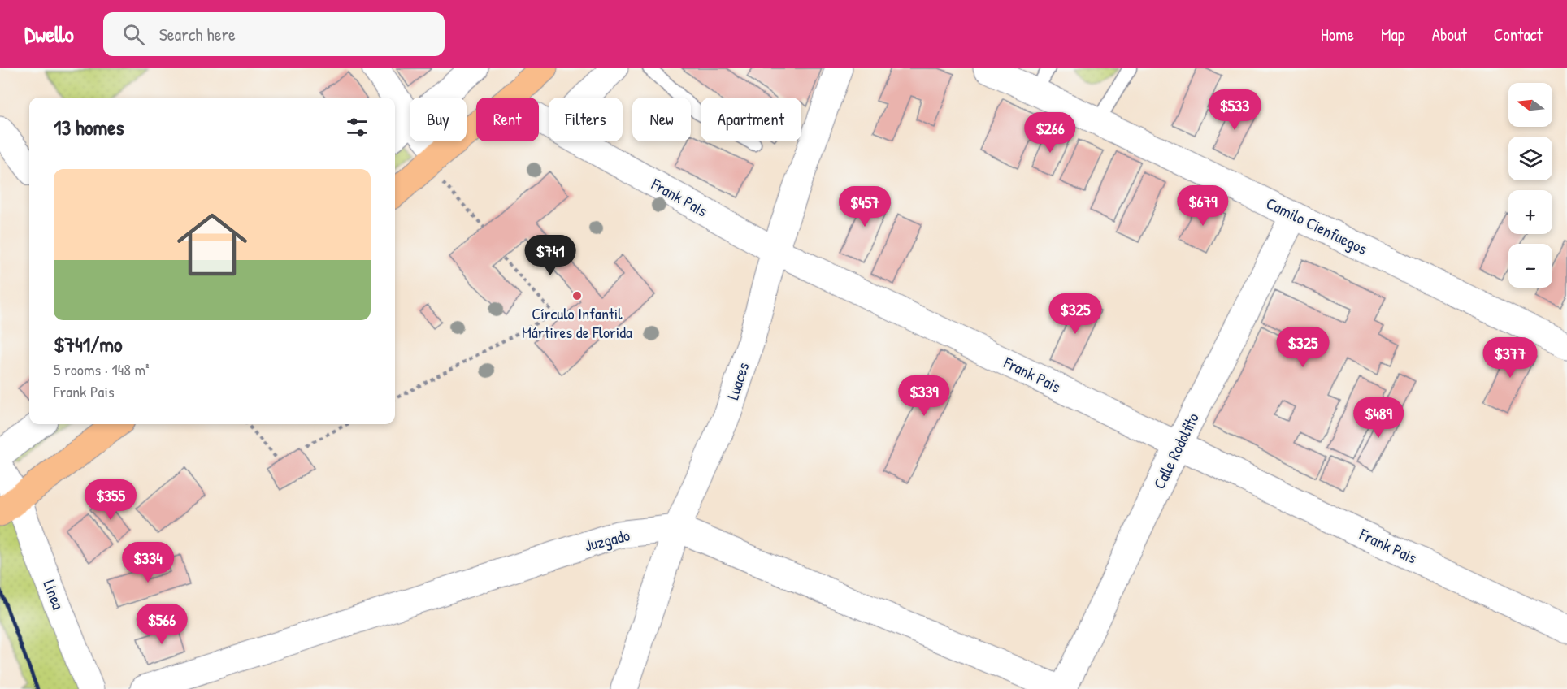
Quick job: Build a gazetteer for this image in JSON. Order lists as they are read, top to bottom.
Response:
{
  "streets": {
    "street": [
      "Frank Pais",
      "Camilo Cienfuegos",
      "Luaces",
      "Calle Rodolfito",
      "Juzgado",
      "Línea"
    ]
  },
  "crossings": [
    ["Frank Pais", "Luaces"],
    ["Frank Pais", "Calle Rodolfito"],
    ["Camilo Cienfuegos", "Calle Rodolfito"],
    ["Luaces", "Juzgado"],
    ["Calle Rodolfito", "Juzgado"]
  ],
  "places": ["Círculo Infantil Mártires de Florida"],
  "north": "left",
  "page": {
    "header": "Dwello",
    "search": "Search here",
    "nav": [
      "Home",
      "Map",
      "About",
      "Contact"
    ],
    "map_buttons": ["+", "−"],
    "price": [
      "$533",
      "$266",
      "$679",
      "$457",
      "$741",
      "$325",
      "$325",
      "$377",
      "$339",
      "$489",
      "$355",
      "$334",
      "$566"
    ],
    "chip": [
      "Buy",
      "Rent",
      "Filters",
      "New",
      "Apartment"
    ],
    "heading": "13 homes",
    "list": [
      {
        "name": "$741/mo",
        "note": "5 rooms · 148 m² · Frank Pais"
      }
    ]
  }
}
